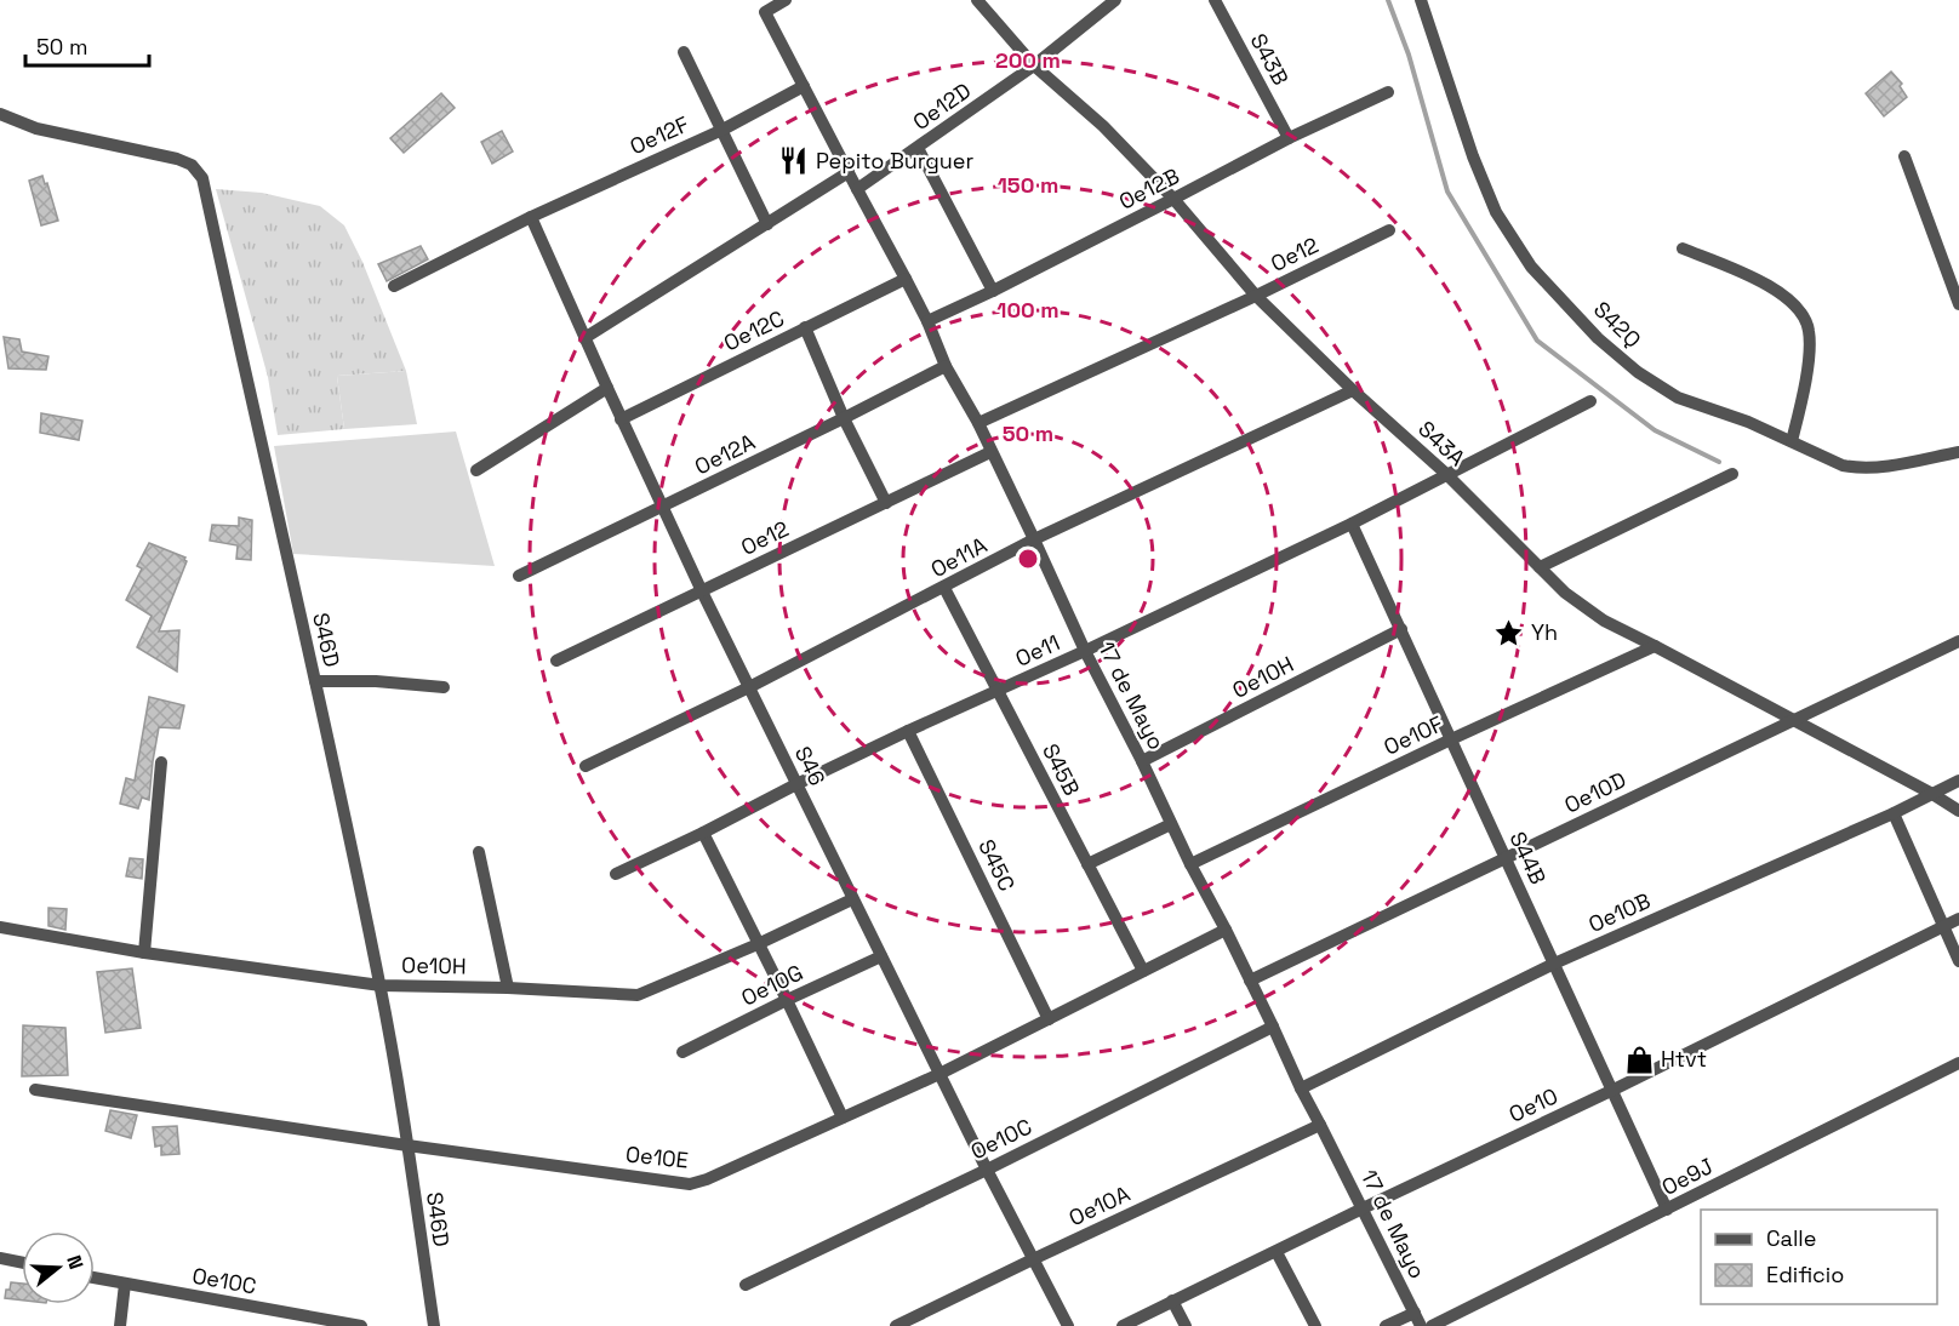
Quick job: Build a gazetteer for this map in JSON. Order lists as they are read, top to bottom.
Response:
{
  "streets": {
    "street": [
      "S43B",
      "Oe12D",
      "Oe12F",
      "Oe12B",
      "Oe12",
      "S42Q",
      "Oe12C",
      "S43A",
      "Oe12A",
      "Oe11A",
      "S46D",
      "Oe11",
      "Oe10H",
      "17 de Mayo",
      "Oe10F",
      "S46",
      "S45B",
      "Oe10D",
      "S44B",
      "S45C",
      "Oe10B",
      "Oe10G",
      "Oe10",
      "Oe10C",
      "Oe10E",
      "Oe9J",
      "Oe10A"
    ]
  },
  "crossings": [
    ["S43B", "Oe12B"],
    ["Oe12D", "S43A"],
    ["Oe12D", "17 de Mayo"],
    ["Oe12F", "17 de Mayo"],
    ["Oe12F", "S46"],
    ["Oe12B", "S43A"],
    ["Oe12B", "17 de Mayo"],
    ["Oe12", "S43A"],
    ["Oe12", "17 de Mayo"],
    ["Oe12", "S46"],
    ["Oe12C", "17 de Mayo"],
    ["Oe12C", "S46"],
    ["S43A", "Oe11A"],
    ["S43A", "Oe11"],
    ["S43A", "Oe10F"],
    ["S43A", "Oe10D"],
    ["S43A", "Oe10B"],
    ["Oe12A", "17 de Mayo"],
    ["Oe12A", "S46"],
    ["Oe11A", "17 de Mayo"],
    ["Oe11A", "S46"],
    ["Oe11A", "S45B"],
    ["S46D", "Oe10H"],
    ["S46D", "Oe10E"],
    ["Oe11", "17 de Mayo"],
    ["Oe11", "S46"],
    ["Oe11", "S45B"],
    ["Oe11", "S44B"],
    ["Oe11", "S45C"],
    ["Oe10H", "17 de Mayo"],
    ["Oe10H", "S46"],
    ["Oe10H", "S44B"],
    ["17 de Mayo", "Oe10F"],
    ["17 de Mayo", "Oe10D"],
    ["17 de Mayo", "Oe10B"],
    ["17 de Mayo", "Oe10"],
    ["17 de Mayo", "Oe10C"],
    ["17 de Mayo", "Oe10E"],
    ["17 de Mayo", "Oe10A"],
    ["Oe10F", "S44B"],
    ["S46", "Oe10G"],
    ["S46", "Oe10C"],
    ["S46", "Oe10E"],
    ["S46", "Oe10A"],
    ["S45B", "Oe10E"],
    ["Oe10D", "S44B"],
    ["S44B", "Oe10B"],
    ["S44B", "Oe10"],
    ["S44B", "Oe9J"],
    ["S45C", "Oe10E"]
  ],
  "places": {
    "restaurant": ["Pepito Burguer"],
    "place": ["Yh"],
    "shop": ["Htvt"]
  },
  "legend": ["Calle", "Edificio"],
  "scale_bar": "50 m",
  "north": "right",
  "rings": [
    "200 m",
    "150 m",
    "100 m",
    "50 m"
  ]
}
